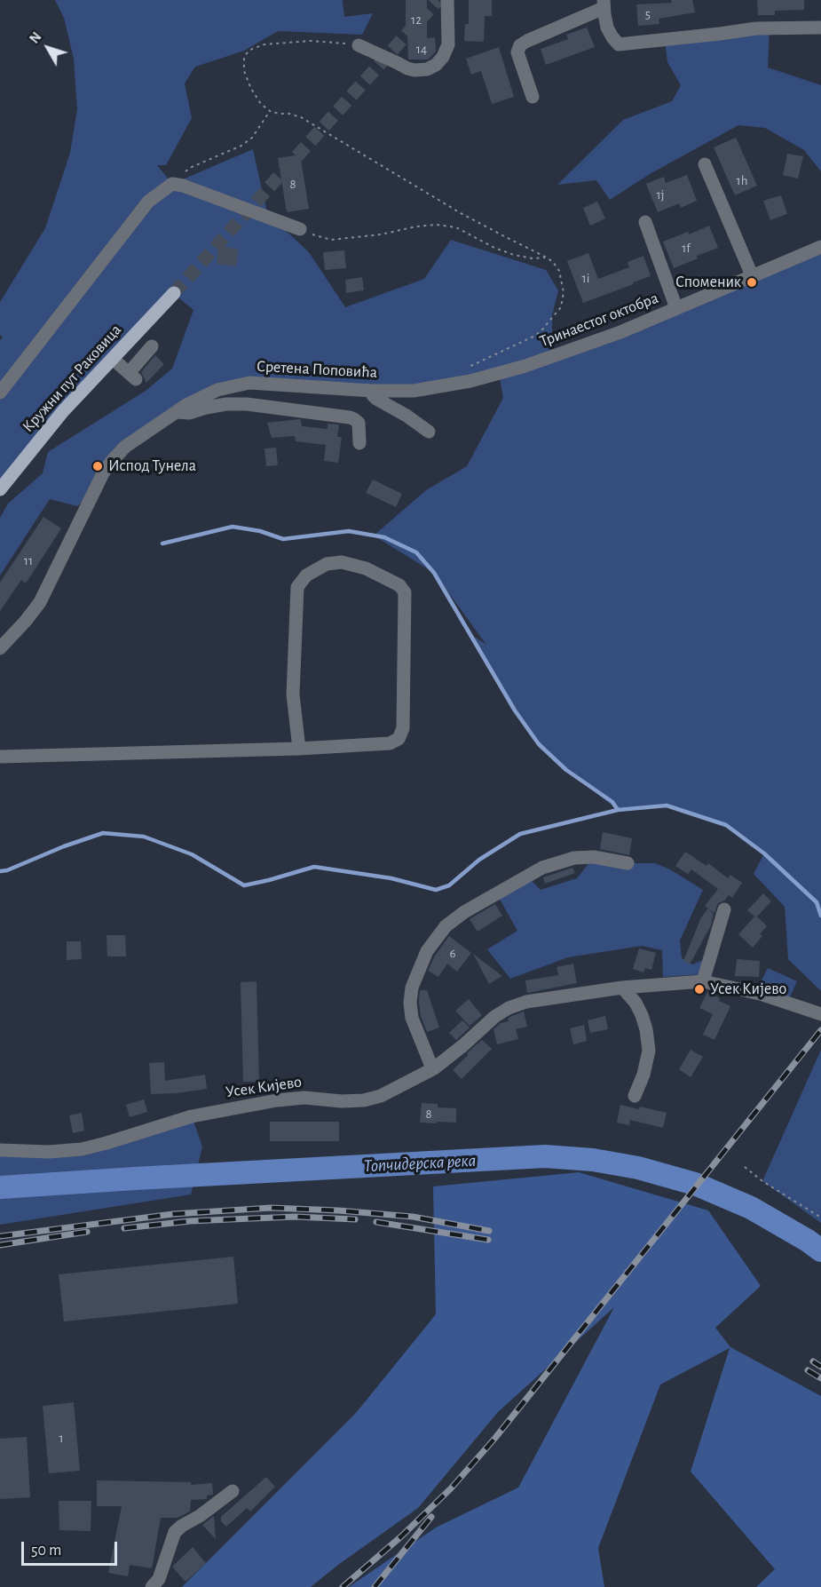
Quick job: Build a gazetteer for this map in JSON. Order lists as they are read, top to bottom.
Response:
{
  "streets": {
    "main road": ["Кружни пут Раковица"],
    "street": ["Тринаестог октобра", "Сретена Поповића", "Усек Кијево"]
  },
  "crossings": [
    ["Тринаестог октобра", "Сретена Поповића"]
  ],
  "water": ["Топчидерска река"],
  "places": ["Споменик", "Испод Тунела", "Усек Кијево"],
  "house_numbers": [
    "5",
    "12",
    "14",
    "1h",
    "8",
    "1j",
    "1f",
    "1i",
    "11",
    "6",
    "8",
    "1"
  ],
  "scale_bar": "50 m",
  "north": "top left"
}
